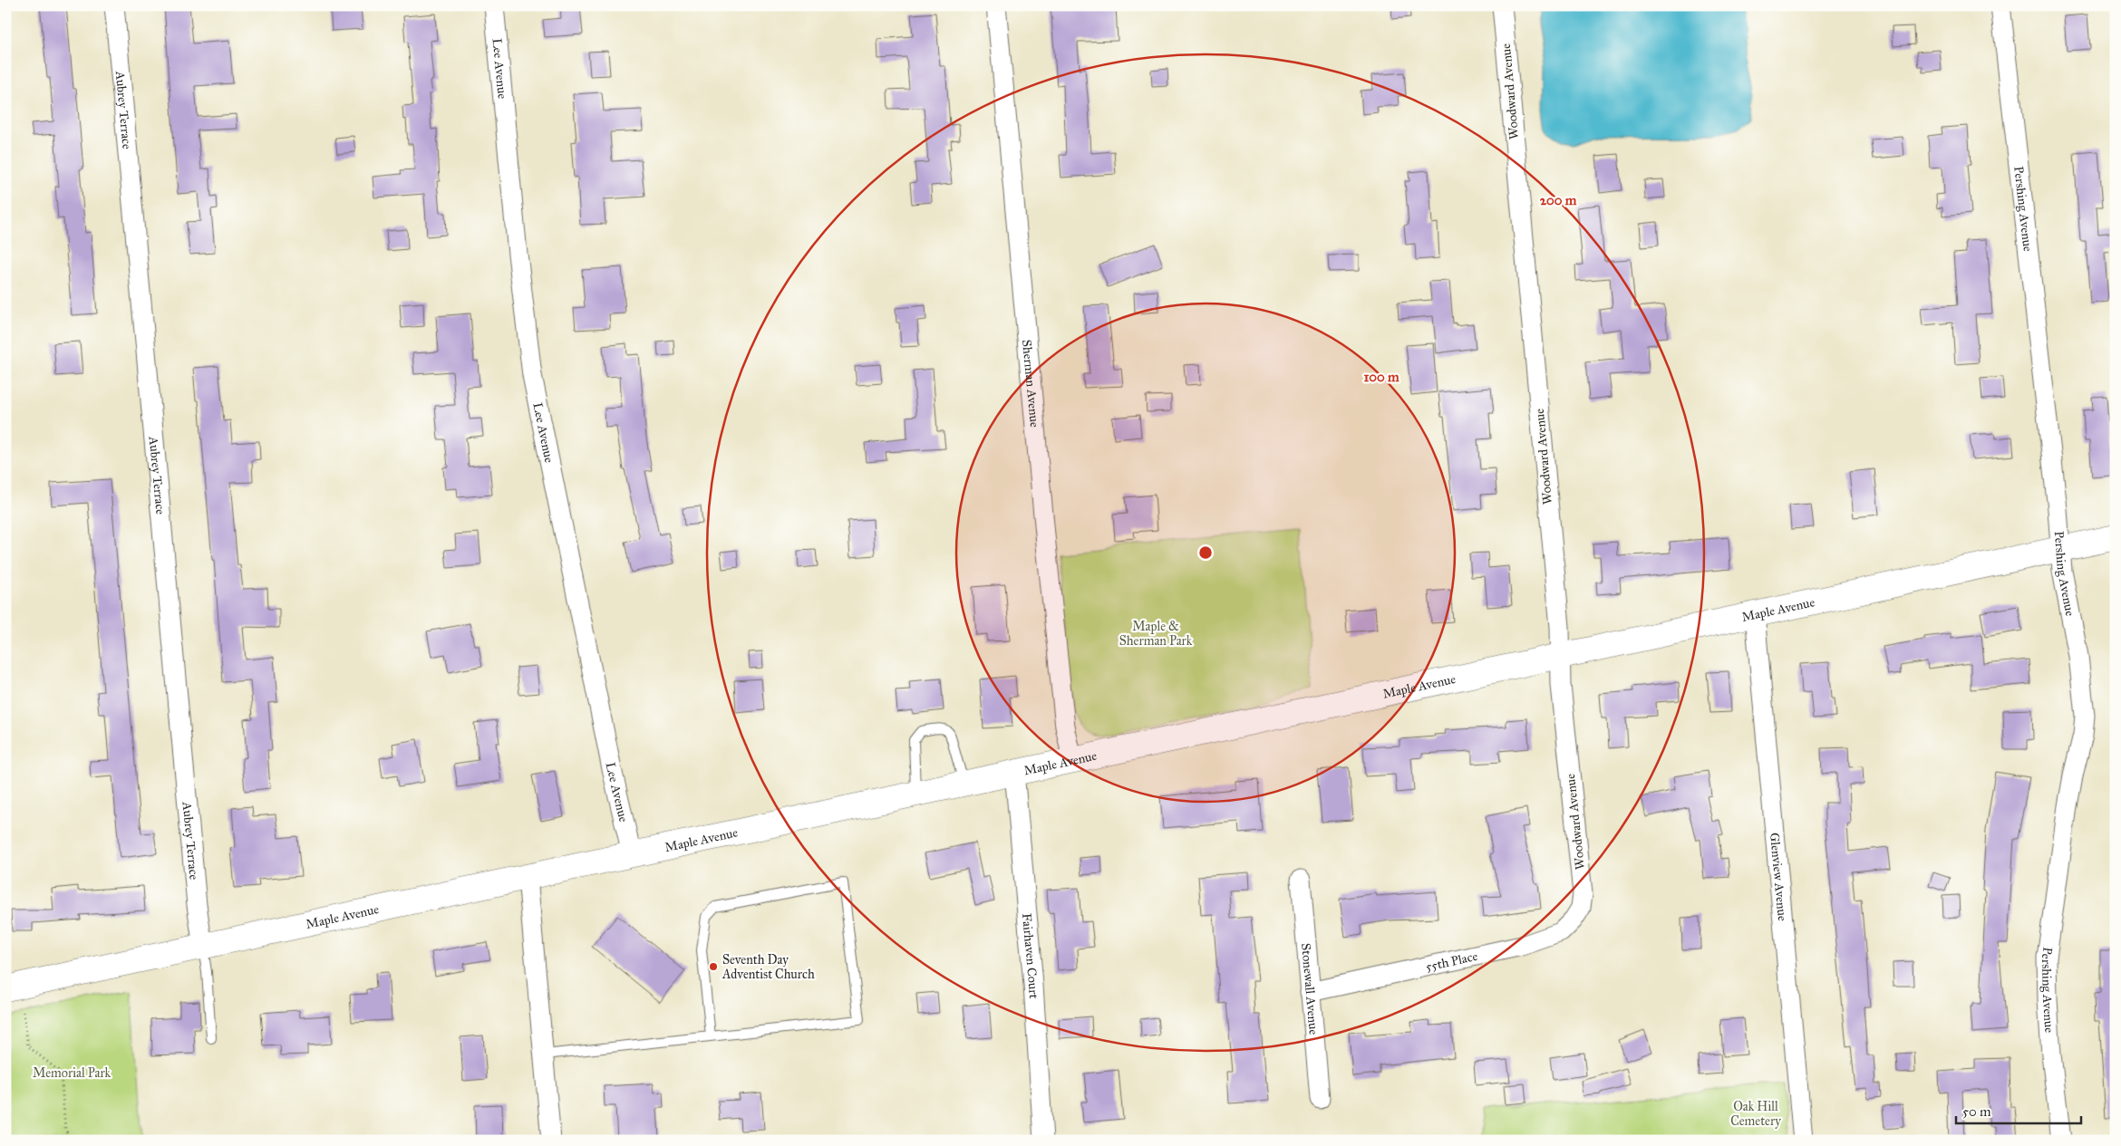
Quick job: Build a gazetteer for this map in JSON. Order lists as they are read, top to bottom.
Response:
{
  "streets": {
    "main road": ["Maple Avenue"],
    "street": [
      "Lee Avenue",
      "Woodward Avenue",
      "Aubrey Terrace",
      "Pershing Avenue",
      "Sherman Avenue",
      "Glenview Avenue",
      "Fairhaven Court",
      "55th Place",
      "Stonewall Avenue"
    ]
  },
  "crossings": [
    ["Lee Avenue", "Maple Avenue"],
    ["Woodward Avenue", "Maple Avenue"],
    ["Woodward Avenue", "55th Place"],
    ["Aubrey Terrace", "Maple Avenue"],
    ["Pershing Avenue", "Maple Avenue"],
    ["Sherman Avenue", "Maple Avenue"],
    ["Maple Avenue", "Glenview Avenue"],
    ["Maple Avenue", "Fairhaven Court"],
    ["55th Place", "Stonewall Avenue"]
  ],
  "parks": ["Maple & Sherman Park", "Memorial Park", "Oak Hill Cemetery"],
  "places": ["Seventh Day Adventist Church"],
  "scale_bar": "50 m",
  "rings": ["200 m", "100 m"]
}
